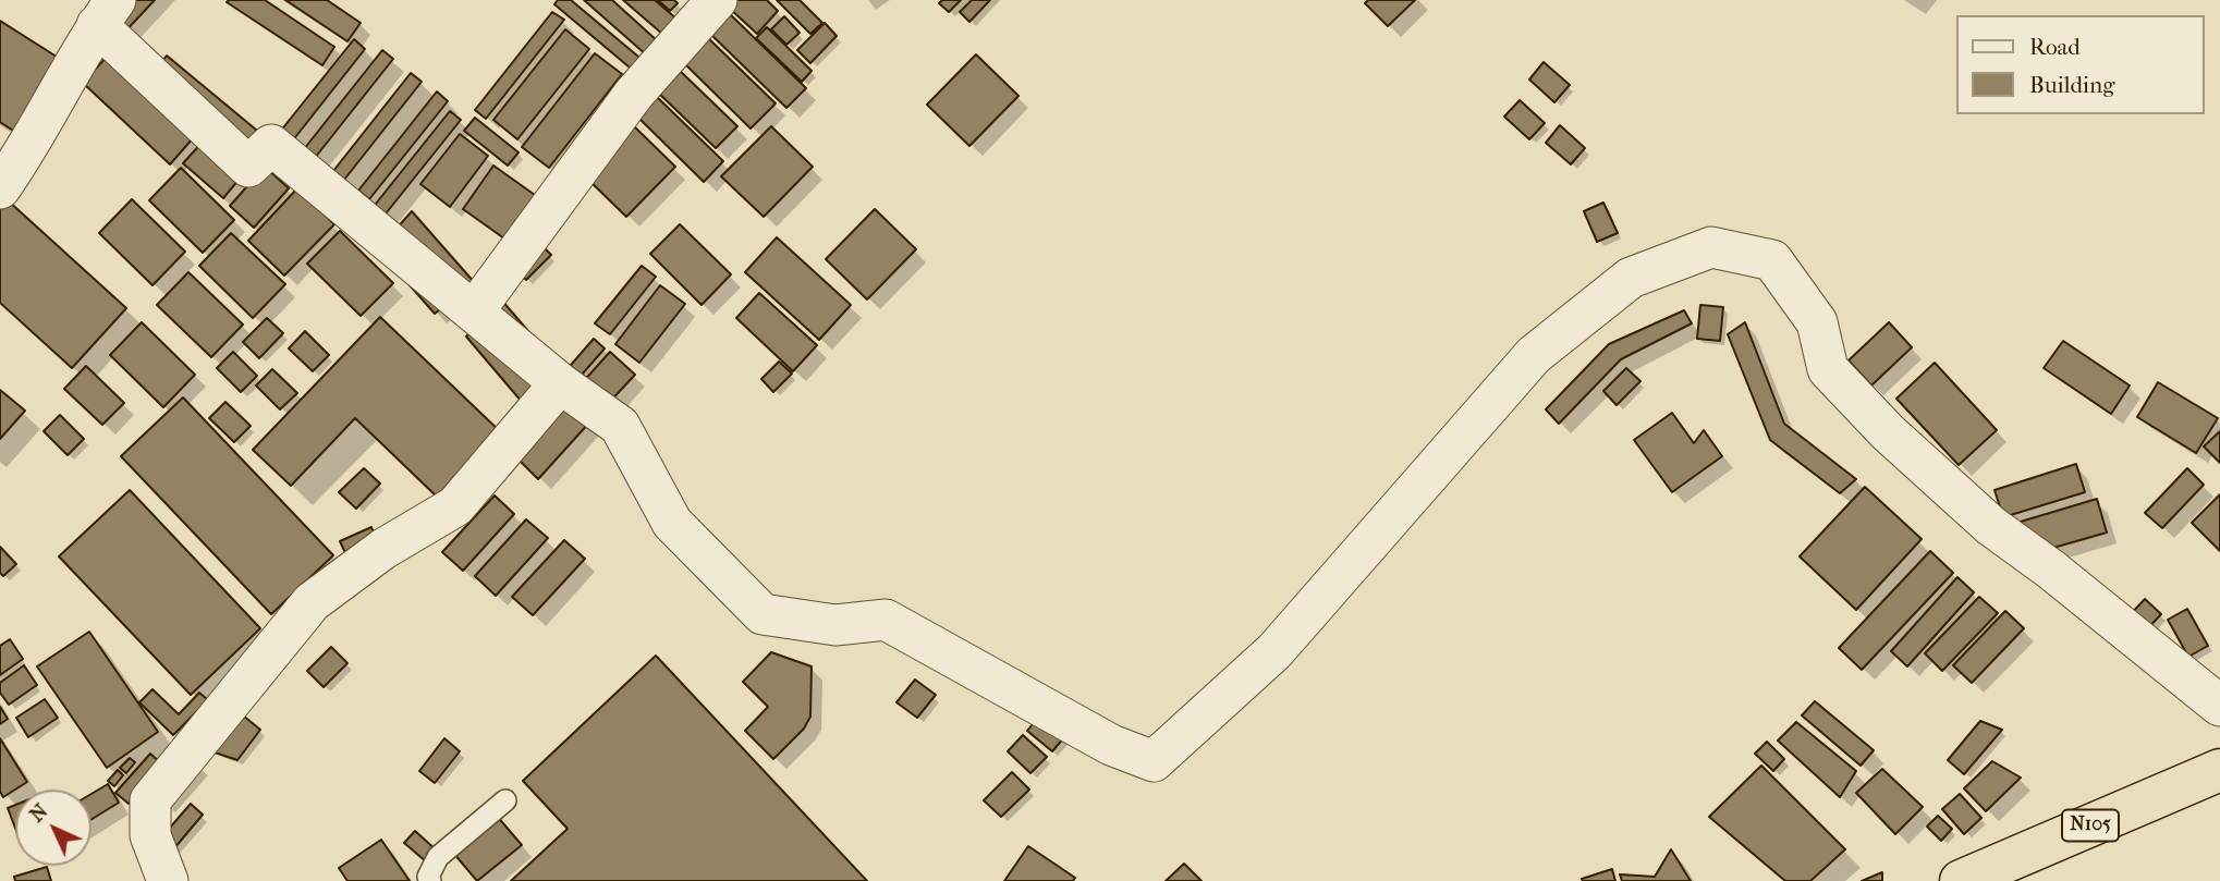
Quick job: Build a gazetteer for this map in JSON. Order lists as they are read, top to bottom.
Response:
{
  "streets": {
    "highway": ["N105"]
  },
  "legend": ["Road", "Building"],
  "north": "top left"
}
